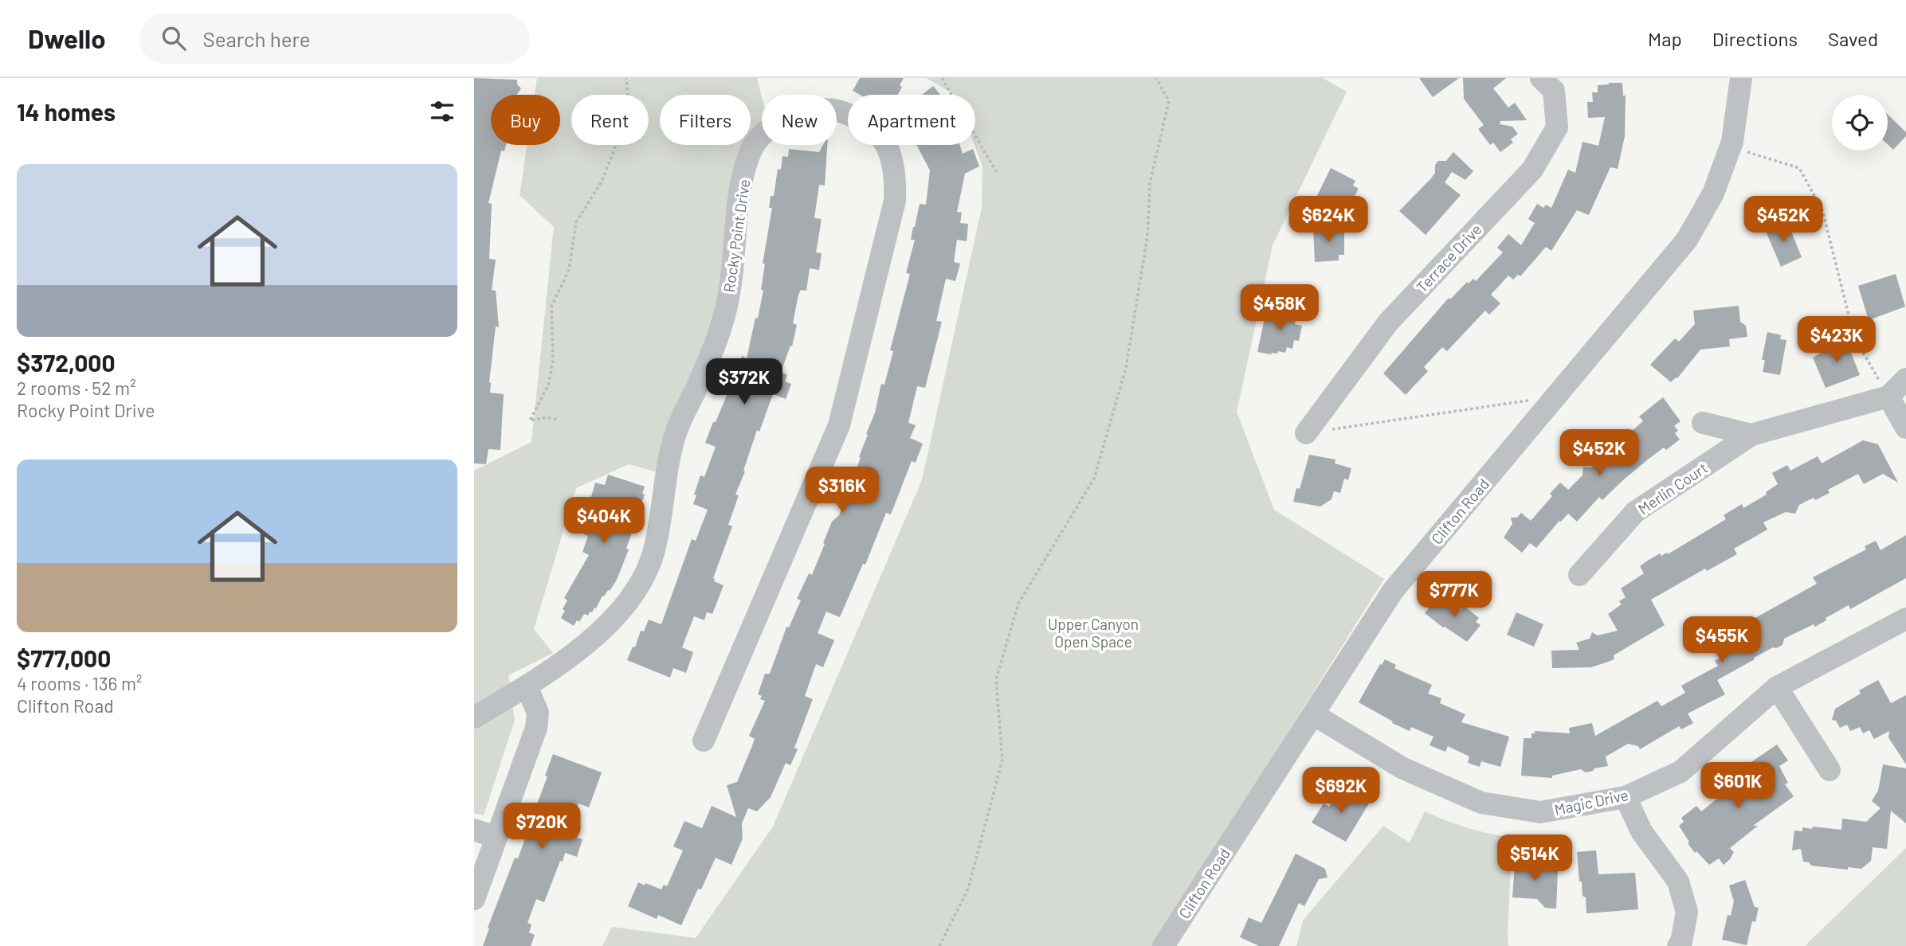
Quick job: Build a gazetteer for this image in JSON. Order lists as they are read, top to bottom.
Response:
{
  "streets": {
    "street": [
      "Rocky Point Drive",
      "Terrace Drive",
      "Merlin Court",
      "Clifton Road",
      "Magic Drive"
    ]
  },
  "crossings": [
    ["Clifton Road", "Magic Drive"]
  ],
  "parks": ["Upper Canyon Open Space"],
  "page": {
    "header": "Dwello",
    "search": "Search here",
    "nav": ["Map", "Directions", "Saved"],
    "heading": "14 homes",
    "chip": [
      "Buy",
      "Rent",
      "Filters",
      "New",
      "Apartment"
    ],
    "list": [
      {
        "name": "$372,000",
        "note": "2 rooms · 52 m² · Rocky Point Drive"
      },
      {
        "name": "$777,000",
        "note": "4 rooms · 136 m² · Clifton Road"
      }
    ],
    "price": [
      "$624K",
      "$452K",
      "$458K",
      "$423K",
      "$372K",
      "$452K",
      "$316K",
      "$404K",
      "$777K",
      "$455K",
      "$601K",
      "$692K",
      "$720K",
      "$514K"
    ]
  }
}
